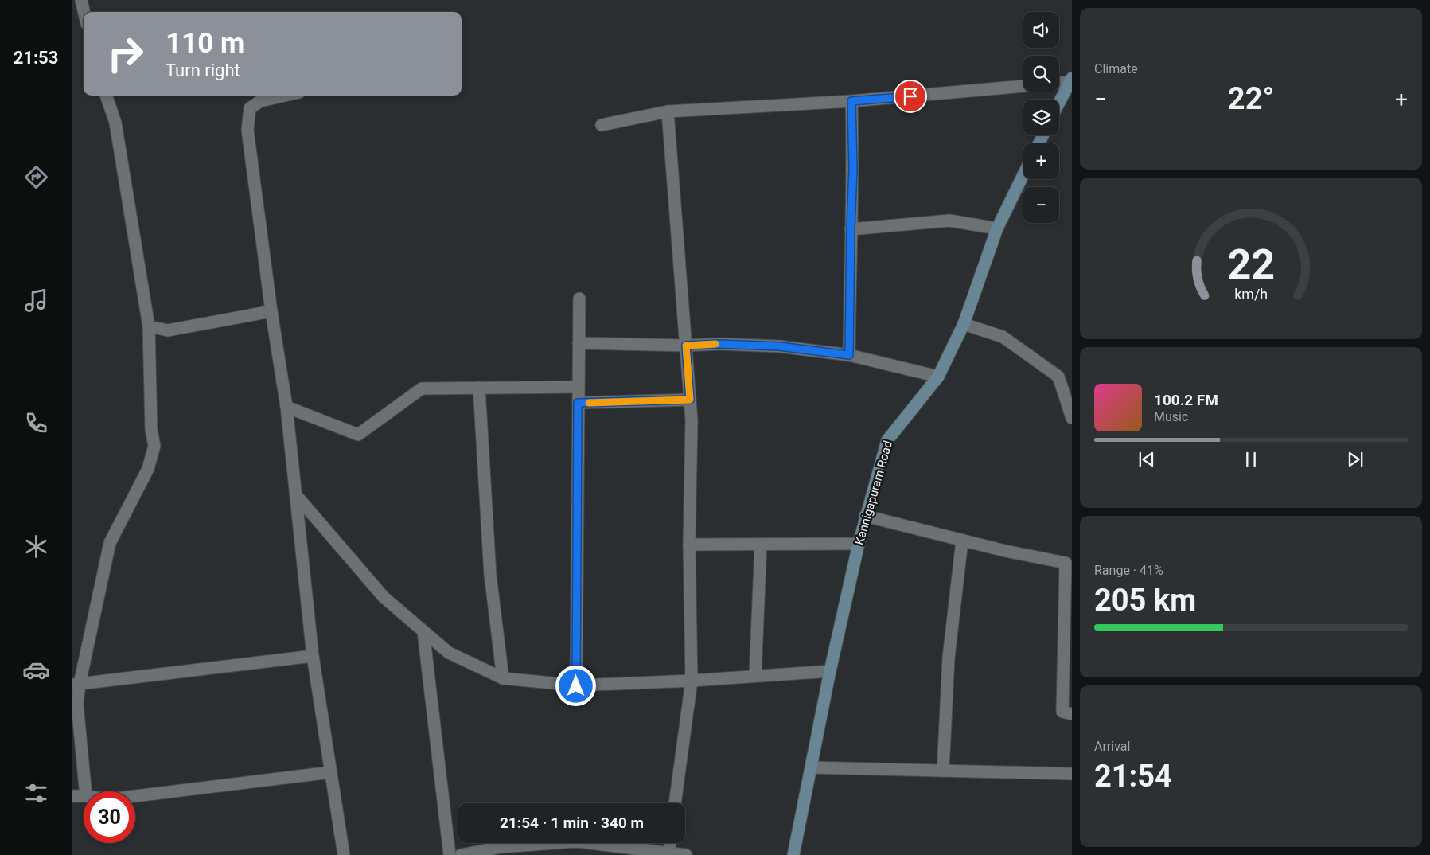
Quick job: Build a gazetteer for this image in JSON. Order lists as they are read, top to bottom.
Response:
{
  "streets": {
    "street": ["Kannigapuram Road"]
  },
  "page": {
    "tabs": "21:53",
    "tile": [
      "Climate",
      ["Range · 41%", "205 km"],
      ["Arrival", "21:54"]
    ],
    "map_buttons": ["+", "−"],
    "turn": ["110 m", "Turn right"],
    "heat": ["−", "22°", "+"],
    "song": ["100.2 FM", "Music"],
    "limit": "30",
    "trip": "21:54 · 1 min · 340 m",
    "gauge": ["22", "km/h"]
  }
}
